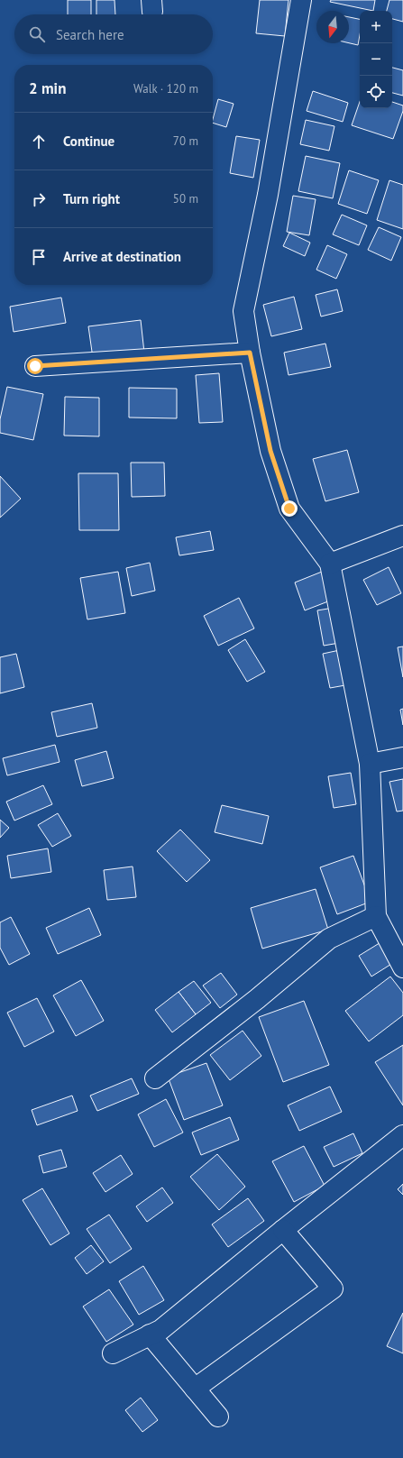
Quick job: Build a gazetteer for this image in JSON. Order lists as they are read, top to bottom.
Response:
{
  "north": "bottom",
  "page": {
    "map_buttons": ["+", "−"],
    "search": "Search here",
    "heading": ["2 min", "Walk · 120 m"],
    "list": [
      ["Continue", "70 m"],
      ["Turn right", "50 m"],
      "Arrive at destination"
    ]
  }
}
